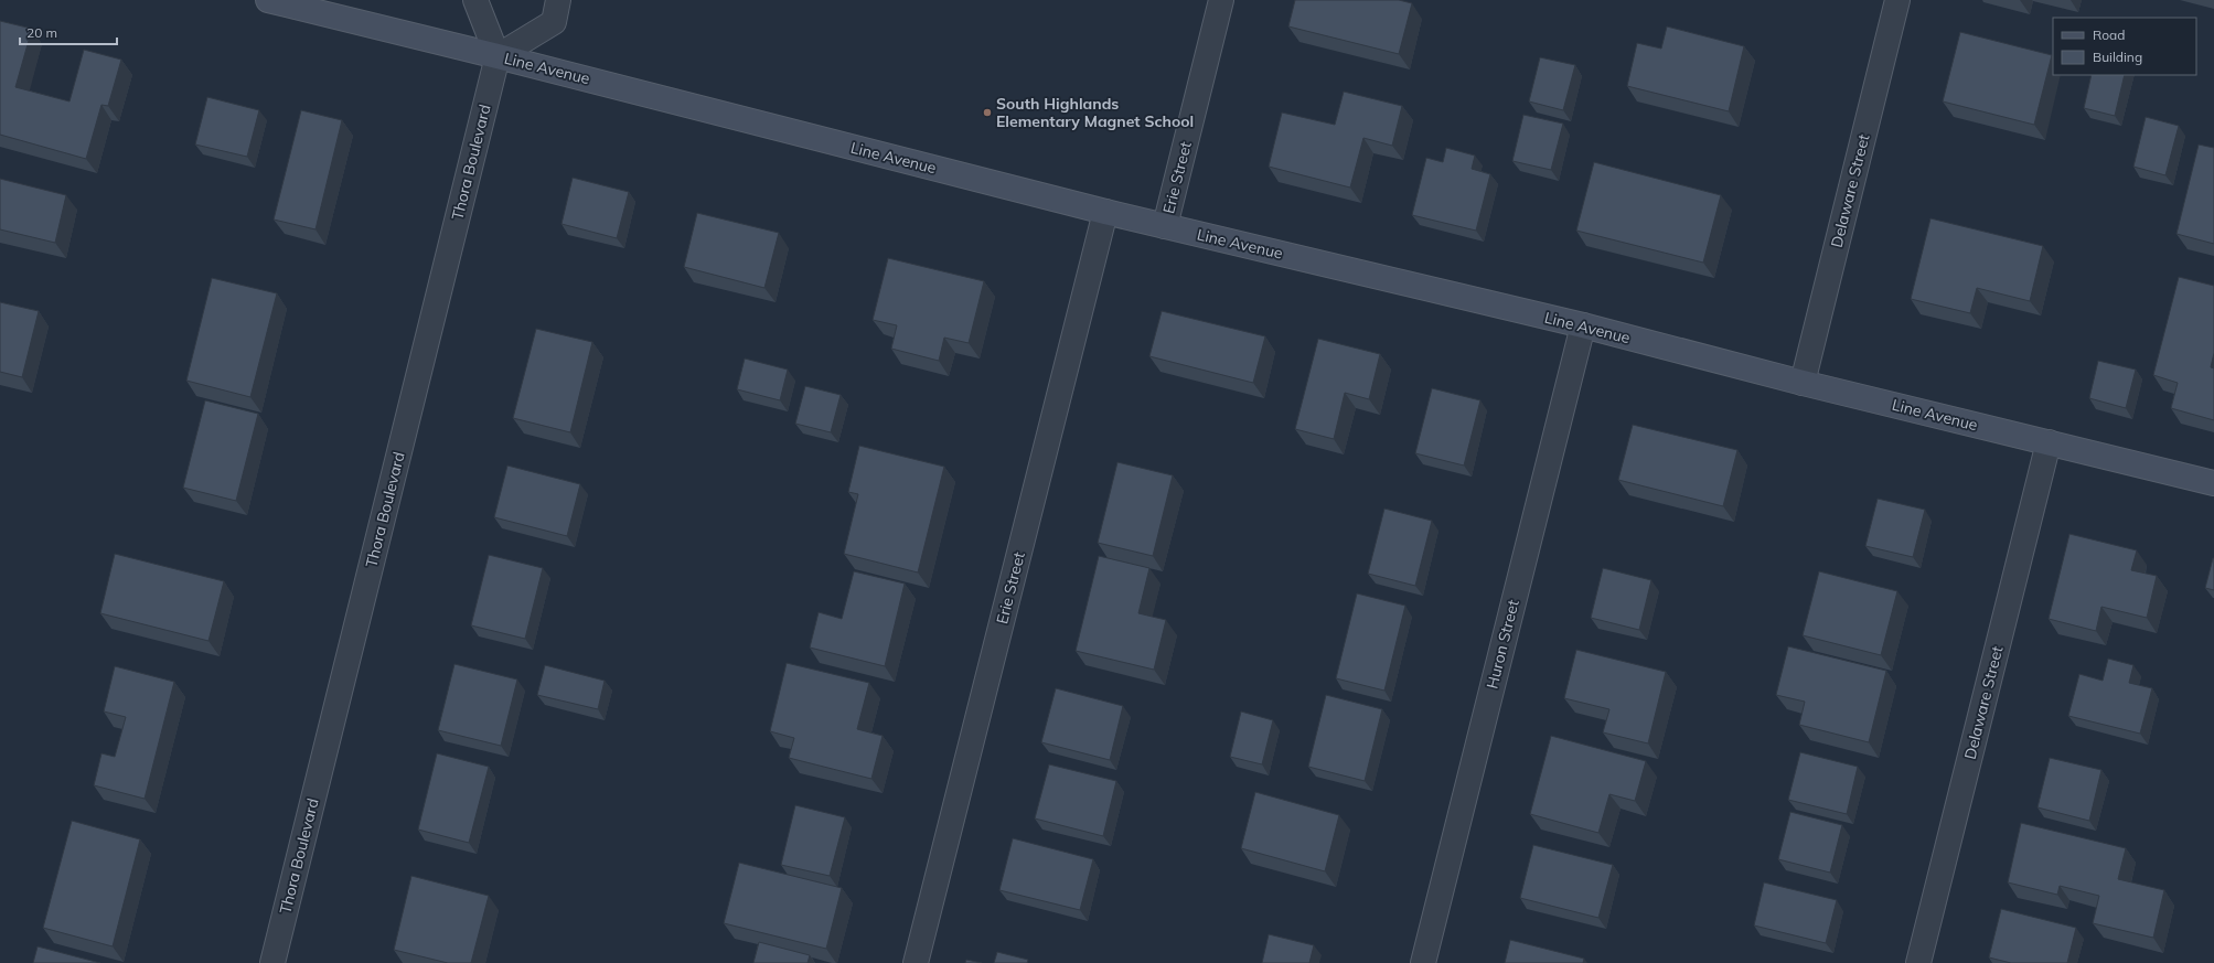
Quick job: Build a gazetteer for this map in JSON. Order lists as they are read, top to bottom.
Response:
{
  "streets": {
    "main road": ["Line Avenue"],
    "street": [
      "Thora Boulevard",
      "Erie Street",
      "Delaware Street",
      "Huron Street"
    ]
  },
  "crossings": [
    ["Line Avenue", "Thora Boulevard"],
    ["Line Avenue", "Erie Street"],
    ["Line Avenue", "Delaware Street"],
    ["Line Avenue", "Huron Street"]
  ],
  "places": ["South Highlands Elementary Magnet School"],
  "legend": ["Road", "Building"],
  "scale_bar": "20 m"
}
